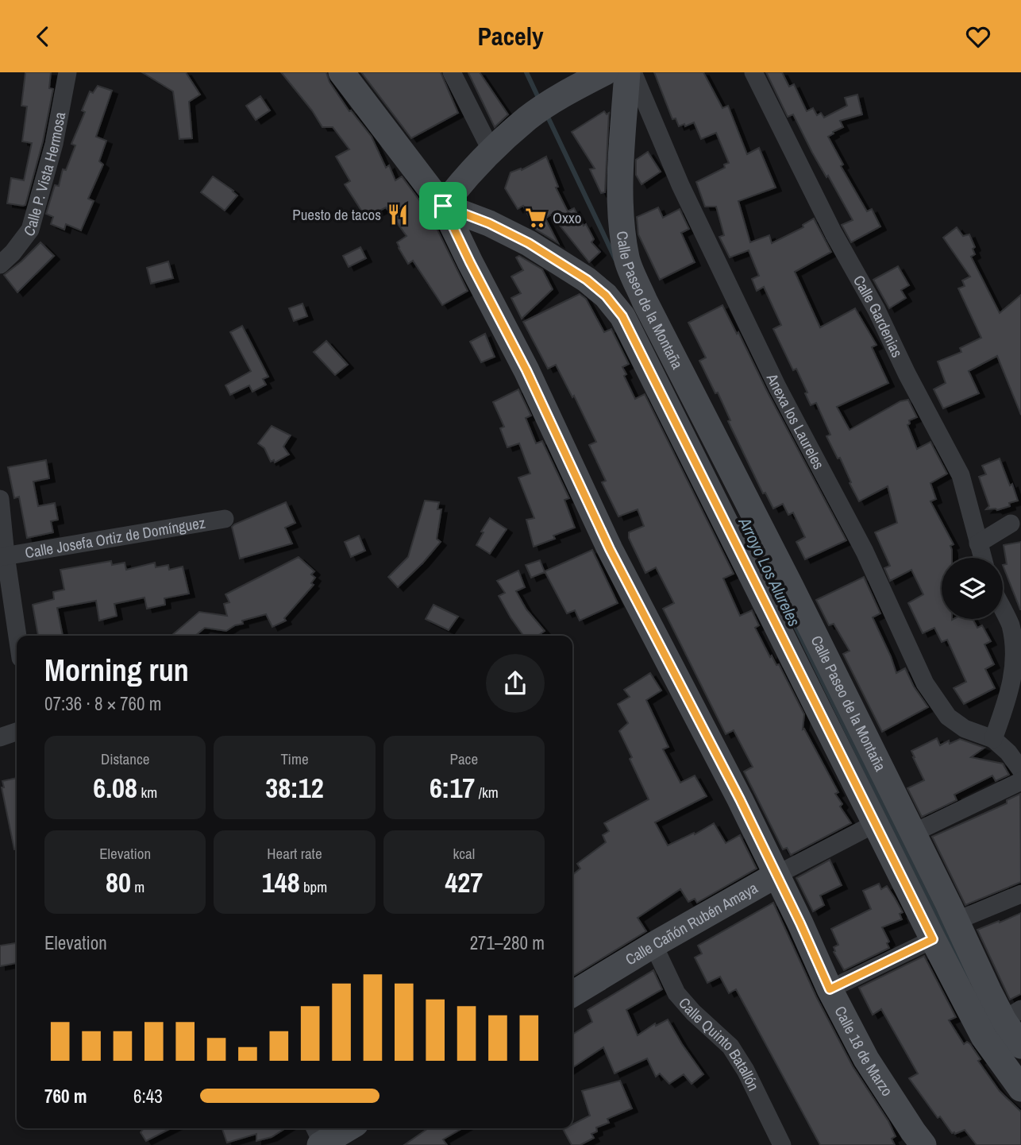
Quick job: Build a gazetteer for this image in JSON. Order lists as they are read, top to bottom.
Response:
{
  "streets": {
    "main road": ["Calle Paseo de la Montaña", "Calle Cañón Rubén Amaya", "Calle 18 de Marzo"],
    "street": [
      "Calle P. Vista Hermosa",
      "Calle Gardenias",
      "Anexa los Laureles",
      "Calle Josefa Ortiz de Domínguez",
      "Calle Quinto Batallón"
    ]
  },
  "crossings": [
    ["Calle Paseo de la Montaña", "Calle Cañón Rubén Amaya"],
    ["Calle Paseo de la Montaña", "Calle 18 de Marzo"],
    ["Calle Cañón Rubén Amaya", "Calle Quinto Batallón"],
    ["Calle Cañón Rubén Amaya", "Calle 18 de Marzo"]
  ],
  "water": ["Arroyo Los Alureles"],
  "places": {
    "restaurant": ["Puesto de tacos"],
    "supermarket": ["Oxxo"]
  },
  "page": {
    "header": "Pacely",
    "heading": ["Morning run", "07:36 · 8 × 760 m"],
    "stats": [
      ["Distance", "6.08 km"],
      ["Time", "38:12"],
      ["Pace", "6:17 /km"],
      ["Elevation", "80 m"],
      ["Heart rate", "148 bpm"],
      ["kcal", "427"]
    ],
    "chart": ["Elevation", "271–280 m"],
    "list": [
      {
        "name": "760 m",
        "note": "6:43"
      }
    ]
  }
}
